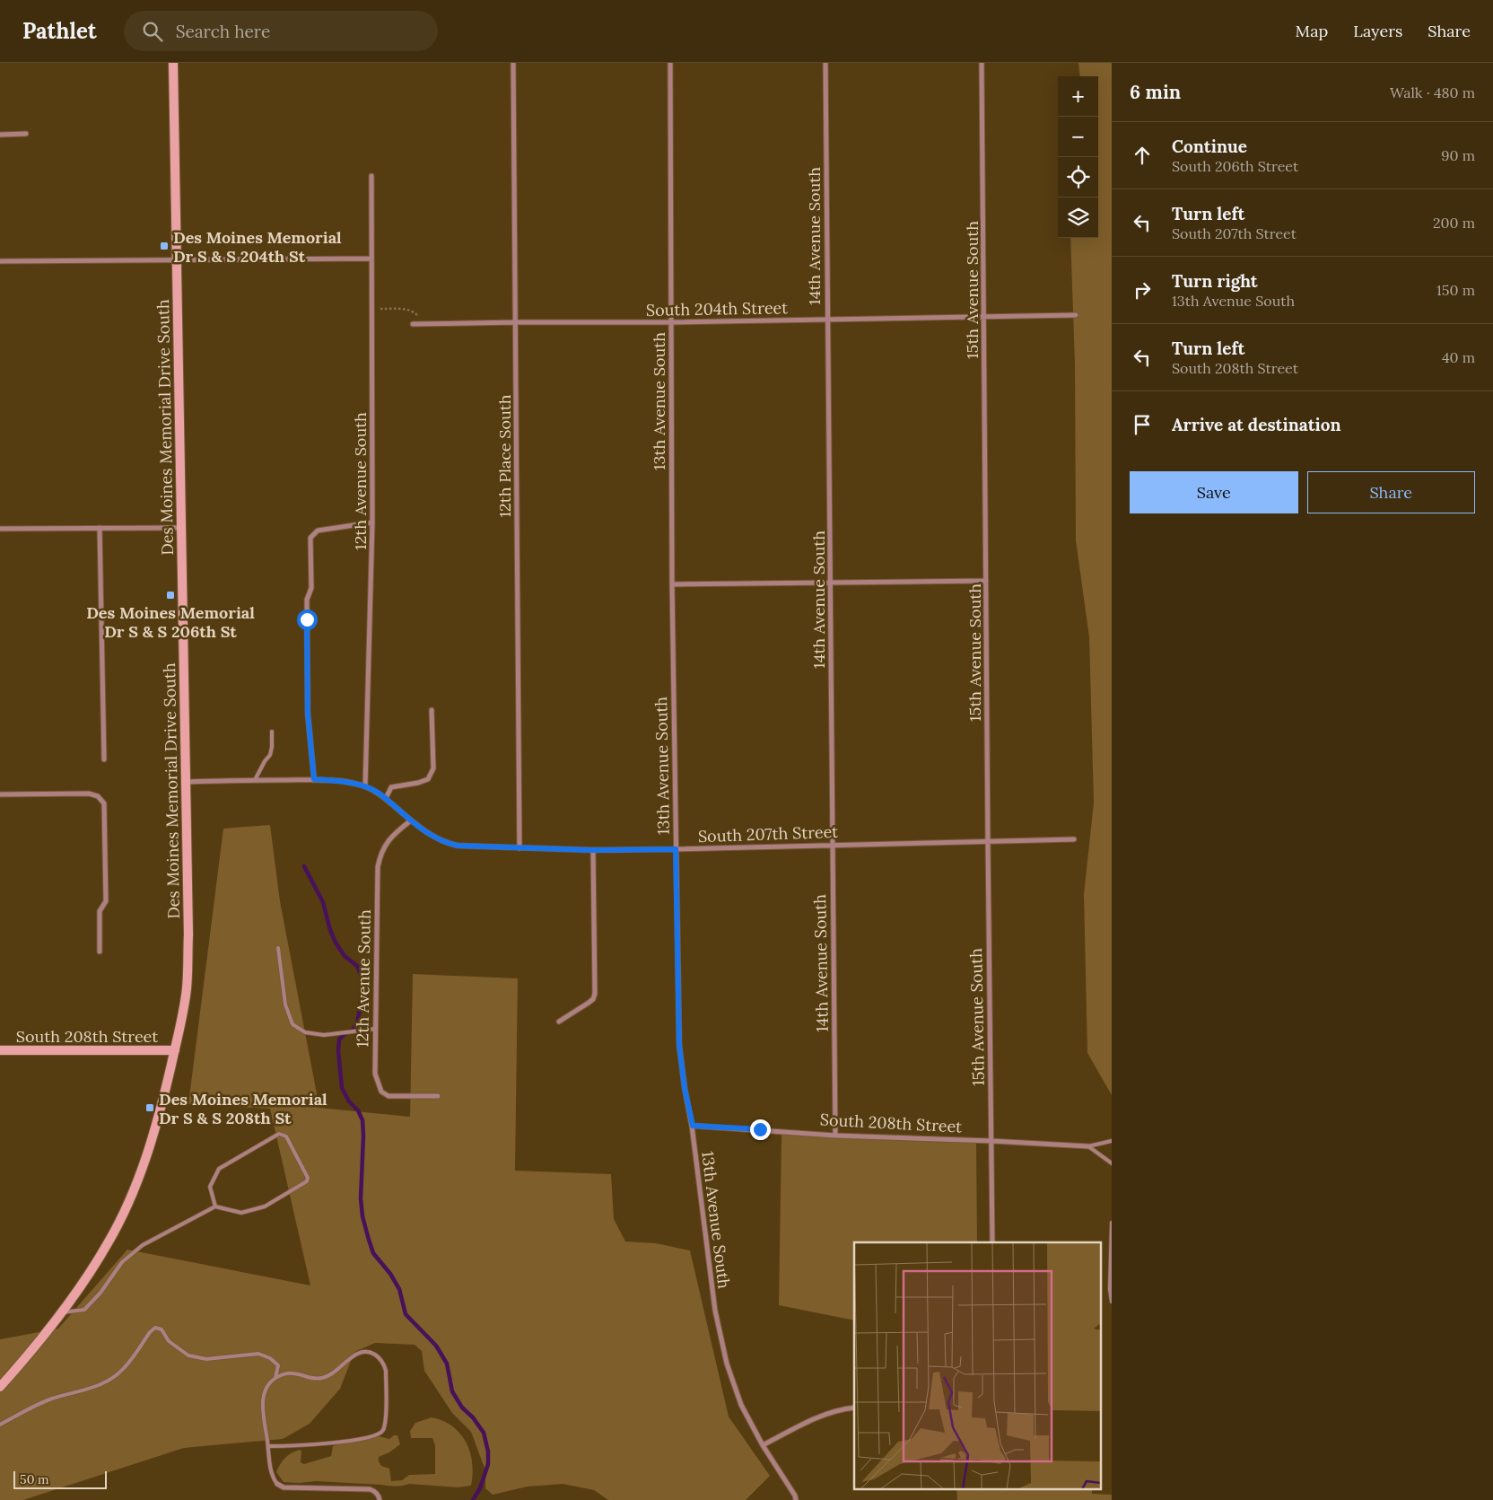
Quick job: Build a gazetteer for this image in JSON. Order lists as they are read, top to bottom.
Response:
{
  "streets": {
    "main road": ["Des Moines Memorial Drive South", "South 208th Street"],
    "street": [
      "14th Avenue South",
      "15th Avenue South",
      "South 204th Street",
      "13th Avenue South",
      "12th Place South",
      "12th Avenue South",
      "South 207th Street"
    ]
  },
  "crossings": [
    ["14th Avenue South", "South 204th Street"],
    ["14th Avenue South", "South 207th Street"],
    ["14th Avenue South", "South 208th Street"],
    ["15th Avenue South", "South 204th Street"],
    ["15th Avenue South", "South 207th Street"],
    ["15th Avenue South", "South 208th Street"],
    ["South 204th Street", "13th Avenue South"],
    ["South 204th Street", "12th Place South"],
    ["13th Avenue South", "South 207th Street"],
    ["13th Avenue South", "South 208th Street"],
    ["Des Moines Memorial Drive South", "South 207th Street"],
    ["Des Moines Memorial Drive South", "South 208th Street"],
    ["12th Place South", "South 207th Street"],
    ["12th Avenue South", "South 207th Street"]
  ],
  "places": {
    "transit": ["Des Moines Memorial Dr S & S 204th St", "Des Moines Memorial Dr S & S 206th St", "Des Moines Memorial Dr S & S 208th St"]
  },
  "scale_bar": "50 m",
  "page": {
    "header": "Pathlet",
    "search": "Search here",
    "nav": ["Map", "Layers", "Share"],
    "heading": ["6 min", "Walk · 480 m"],
    "map_buttons": ["+", "−"],
    "list": [
      ["Continue", "South 206th Street", "90 m"],
      ["Turn left", "South 207th Street", "200 m"],
      ["Turn right", "13th Avenue South", "150 m"],
      ["Turn left", "South 208th Street", "40 m"],
      "Arrive at destination"
    ],
    "buttons": ["Save", "Share"],
    "scale": "50 m"
  }
}
